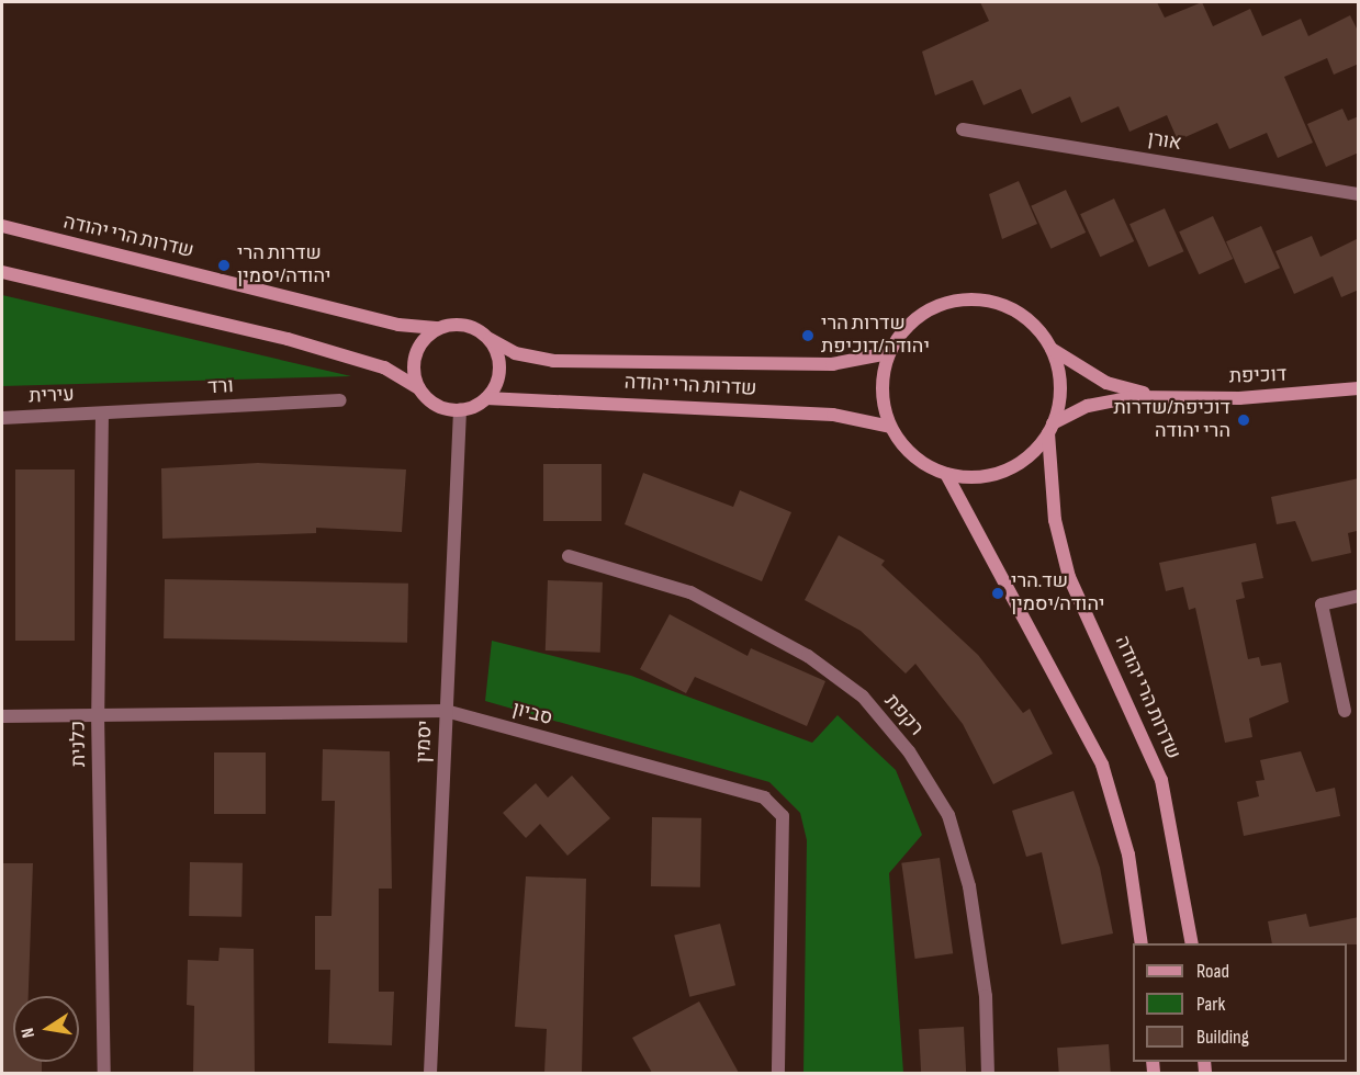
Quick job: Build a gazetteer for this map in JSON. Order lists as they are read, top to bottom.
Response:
{
  "streets": {
    "street": [
      "אורן",
      "שדרות הרי יהודה",
      "דוכיפת",
      "ורד",
      "עירית",
      "סביון",
      "רקפת",
      "יסמין",
      "כלנית"
    ]
  },
  "crossings": [
    ["שדרות הרי יהודה", "דוכיפת"],
    ["שדרות הרי יהודה", "יסמין"],
    ["ורד", "עירית"],
    ["ורד", "כלנית"],
    ["עירית", "כלנית"],
    ["סביון", "יסמין"],
    ["סביון", "כלנית"]
  ],
  "places": [
    "שדרות הרי יהודה/יסמין",
    "שדרות הרי יהודה/דוכיפת",
    "דוכיפת/שדרות הרי יהודה",
    "שד.הרי יהודה/יסמין"
  ],
  "legend": ["Road", "Park", "Building"],
  "north": "left"
}
